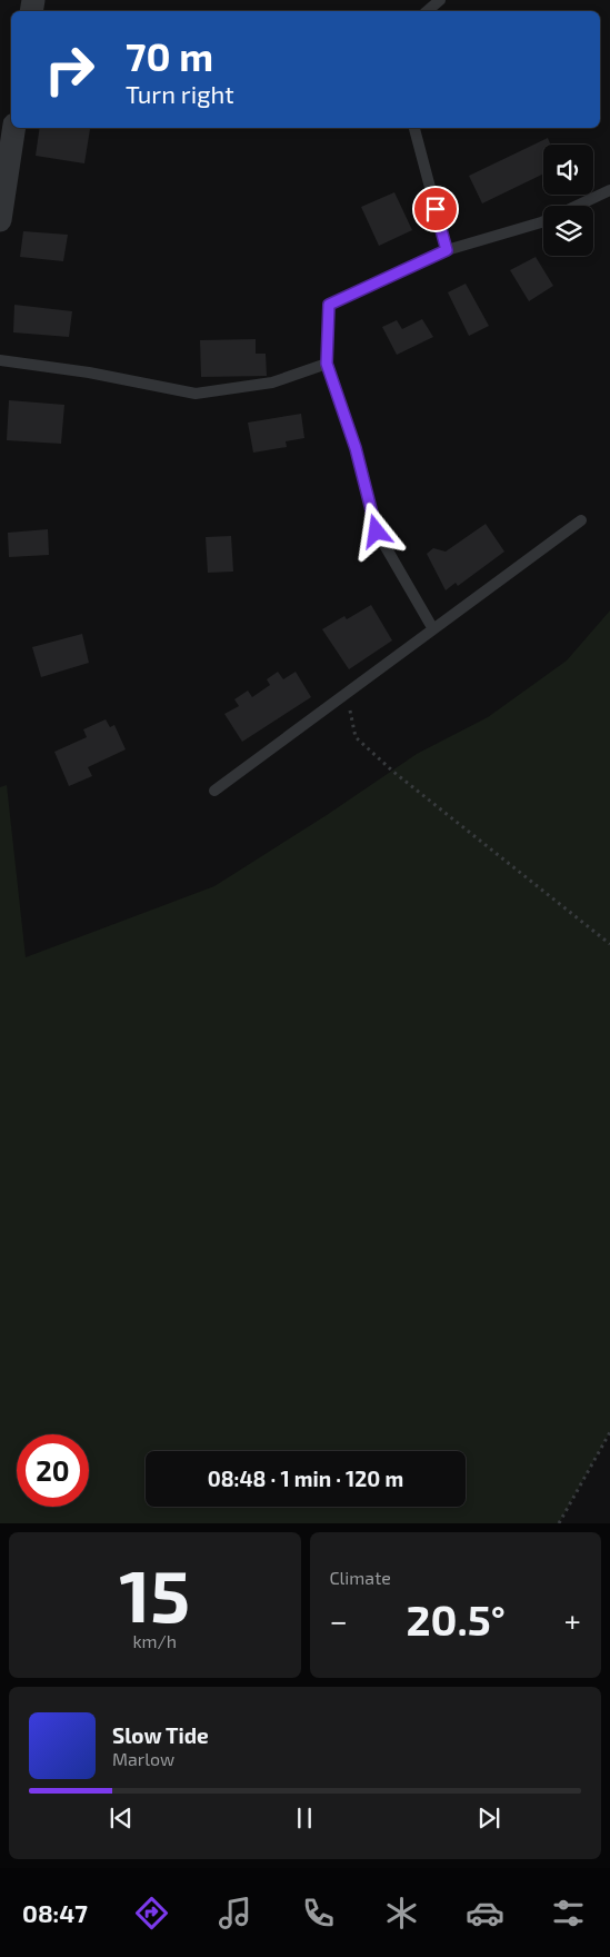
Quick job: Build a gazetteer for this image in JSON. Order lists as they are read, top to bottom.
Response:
{
  "page": {
    "turn": ["70 m", "Turn right"],
    "limit": "20",
    "trip": "08:48 · 1 min · 120 m",
    "tile": [
      ["15", "km/h"],
      "Climate"
    ],
    "heat": ["−", "20.5°", "+"],
    "song": ["Slow Tide", "Marlow"],
    "tabs": "08:47"
  }
}
